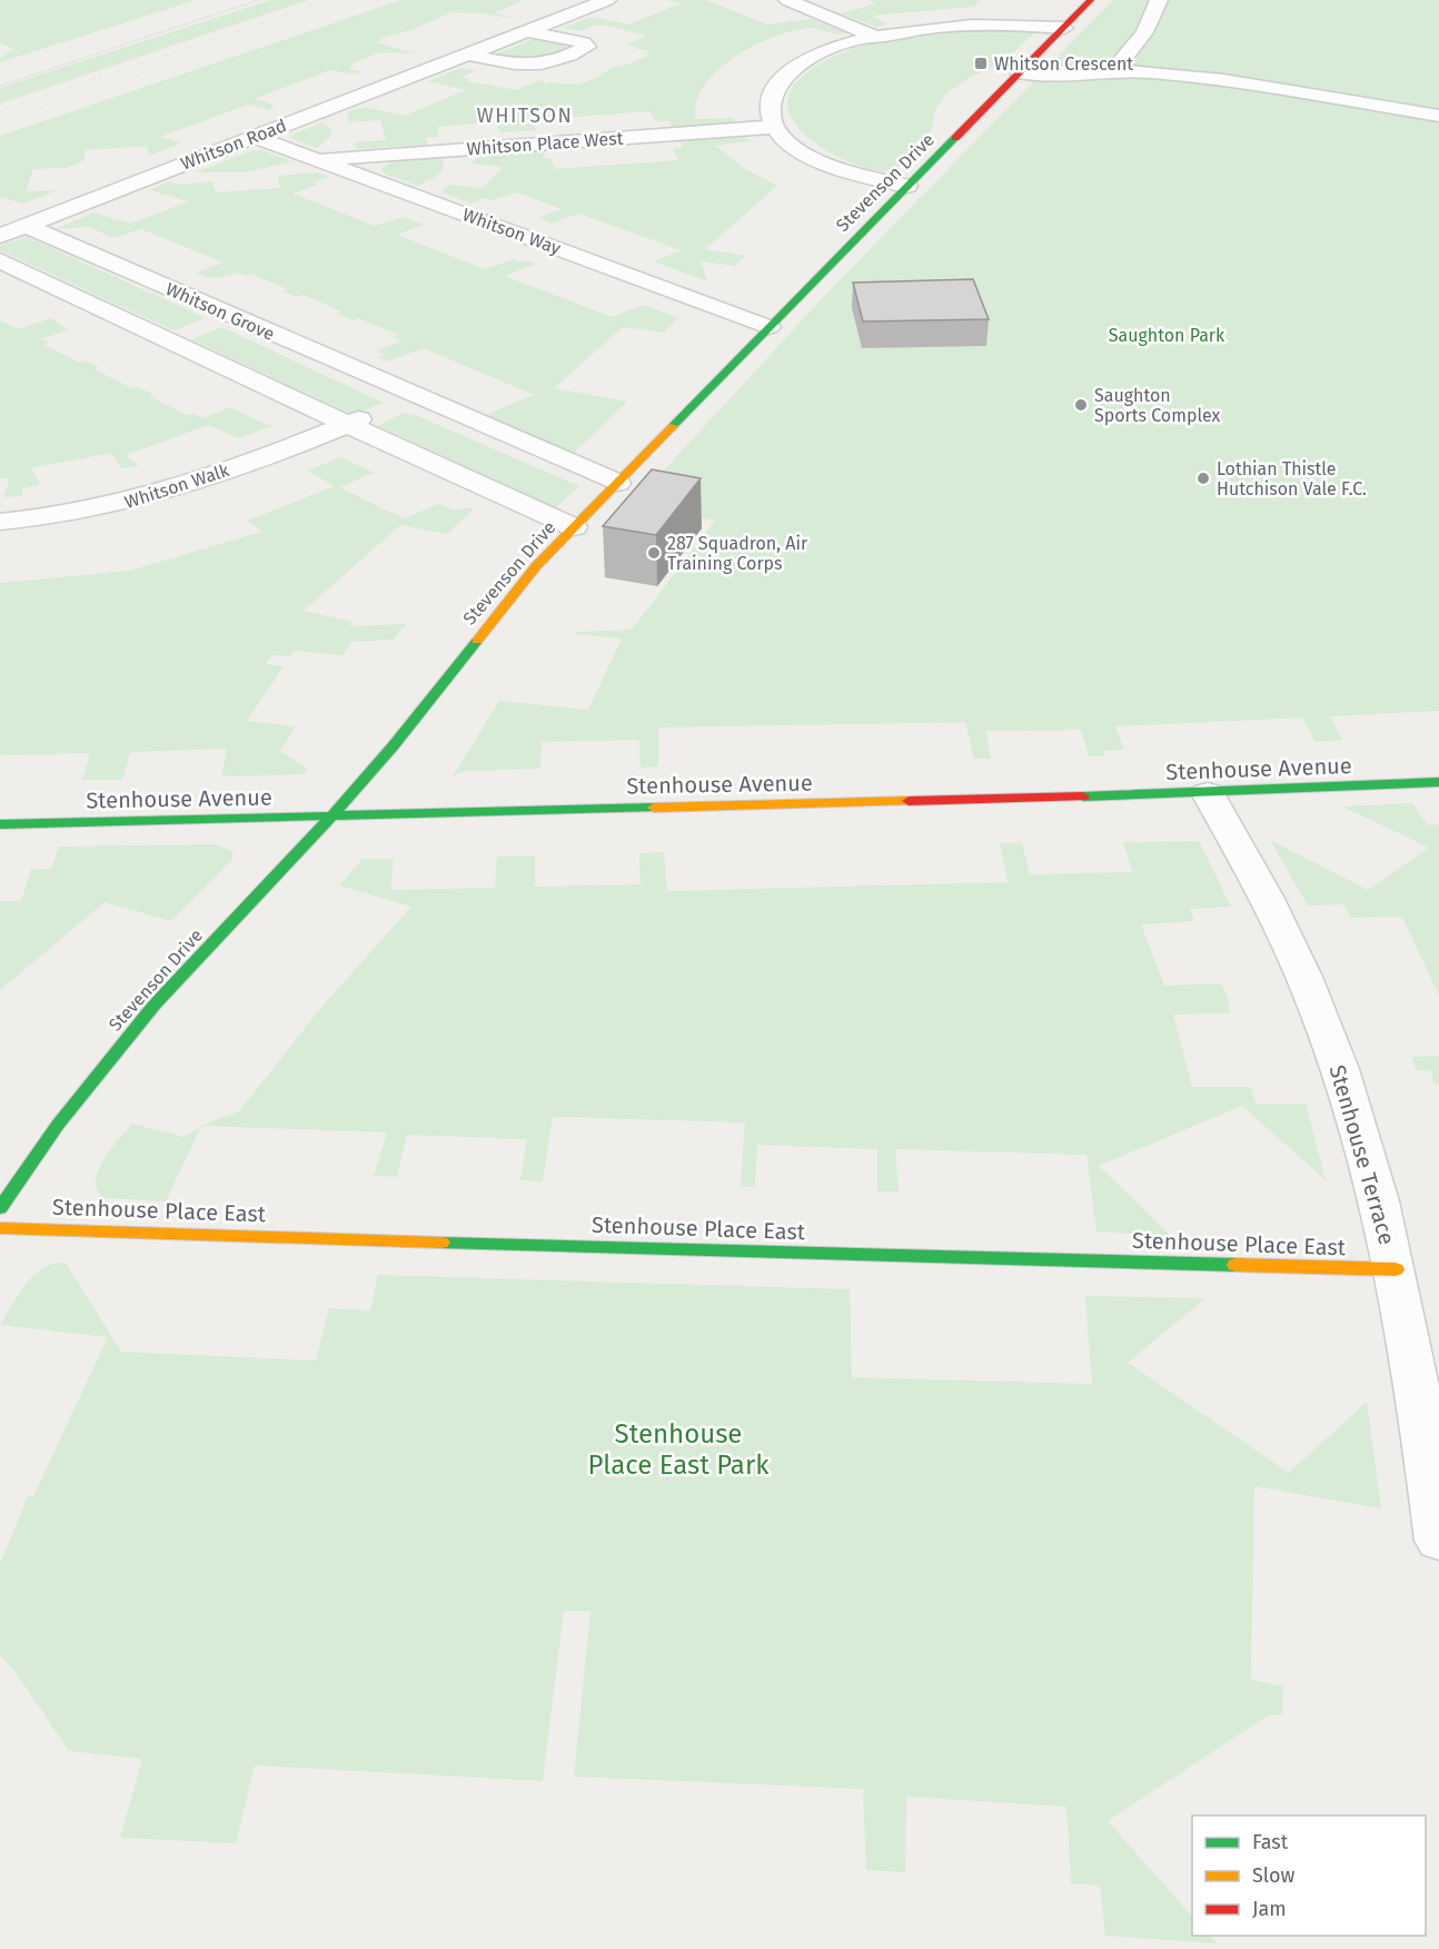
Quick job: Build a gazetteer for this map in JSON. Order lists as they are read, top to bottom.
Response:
{
  "streets": {
    "street": [
      "Whitson Place West",
      "Whitson Road",
      "Stevenson Drive",
      "Whitson Way",
      "Whitson Grove",
      "Whitson Walk",
      "Stenhouse Avenue",
      "Stenhouse Terrace",
      "Stenhouse Place East"
    ]
  },
  "crossings": [
    ["Whitson Place West", "Whitson Way"],
    ["Whitson Road", "Whitson Way"],
    ["Whitson Road", "Whitson Grove"],
    ["Stevenson Drive", "Whitson Way"],
    ["Stevenson Drive", "Whitson Grove"],
    ["Stevenson Drive", "Stenhouse Avenue"],
    ["Stenhouse Avenue", "Stenhouse Terrace"],
    ["Stenhouse Terrace", "Stenhouse Place East"]
  ],
  "districts": ["WHITSON"],
  "parks": ["Saughton Park", "Stenhouse Place East Park"],
  "places": {
    "transit": ["Whitson Crescent"],
    "other": ["Saughton Sports Complex", "Lothian Thistle Hutchison Vale F.C.", "287 Squadron, Air Training Corps"]
  },
  "legend": ["Fast", "Slow", "Jam"]
}
